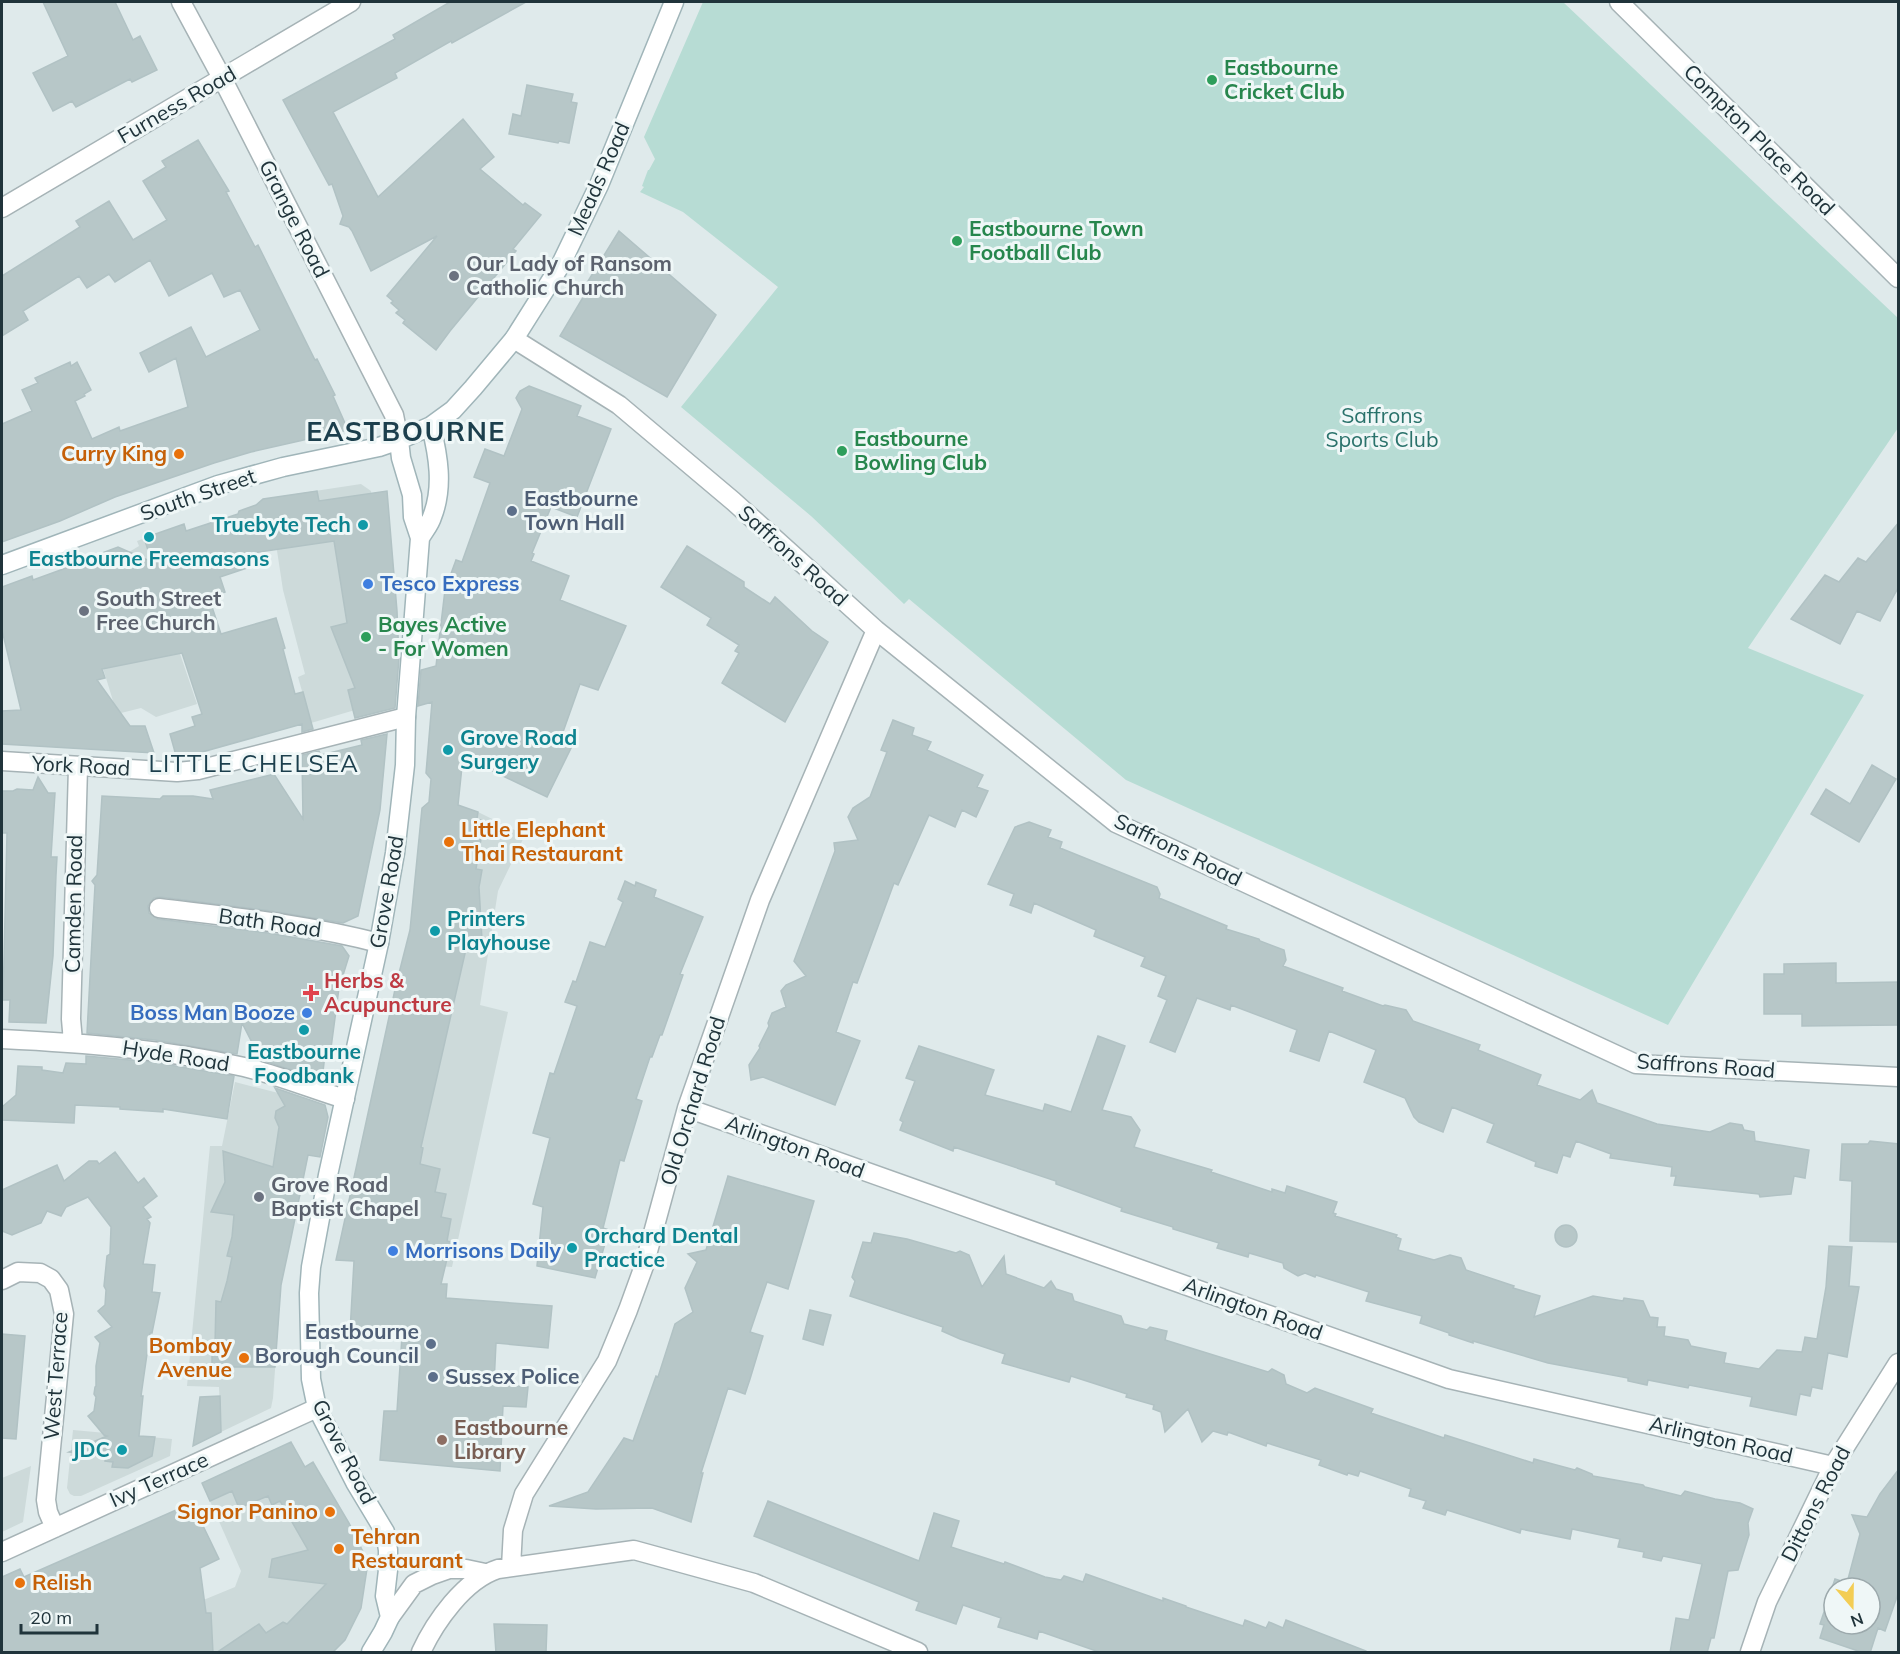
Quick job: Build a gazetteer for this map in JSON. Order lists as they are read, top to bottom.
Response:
{
  "streets": {
    "street": [
      "Furness Road",
      "Compton Place Road",
      "Meads Road",
      "Grange Road",
      "South Street",
      "Saffrons Road",
      "York Road",
      "Grove Road",
      "Camden Road",
      "Bath Road",
      "Hyde Road",
      "Old Orchard Road",
      "Arlington Road",
      "West Terrace",
      "Ivy Terrace",
      "Dittons Road"
    ]
  },
  "crossings": [
    ["Furness Road", "Grange Road"],
    ["Meads Road", "Grange Road"],
    ["Meads Road", "South Street"],
    ["Meads Road", "Saffrons Road"],
    ["Meads Road", "Grove Road"],
    ["Grange Road", "South Street"],
    ["Grange Road", "Grove Road"],
    ["South Street", "Grove Road"],
    ["Saffrons Road", "Old Orchard Road"],
    ["York Road", "Grove Road"],
    ["York Road", "Camden Road"],
    ["Grove Road", "Bath Road"],
    ["Grove Road", "Hyde Road"],
    ["Grove Road", "Ivy Terrace"],
    ["Camden Road", "Hyde Road"],
    ["Old Orchard Road", "Arlington Road"],
    ["Arlington Road", "Dittons Road"],
    ["West Terrace", "Ivy Terrace"]
  ],
  "districts": ["EASTBOURNE", "LITTLE CHELSEA"],
  "parks": ["Saffrons Sports Club"],
  "places": {
    "other": [
      "Eastbourne Cricket Club",
      "Eastbourne Town Football Club",
      "Our Lady of Ransom Catholic Church",
      "Eastbourne Bowling Club",
      "Curry King",
      "Eastbourne Town Hall",
      "Truebyte Tech",
      "Eastbourne Freemasons",
      "Tesco Express",
      "South Street Free Church",
      "Bayes Active - For Women",
      "Grove Road Surgery",
      "Little Elephant Thai Restaurant",
      "Printers Playhouse",
      "Boss Man Booze",
      "Eastbourne Foodbank",
      "Grove Road Baptist Chapel",
      "Orchard Dental Practice",
      "Morrisons Daily",
      "Eastbourne Borough Council",
      "Bombay Avenue",
      "Sussex Police",
      "Eastbourne Library",
      "JDC",
      "Signor Panino",
      "Tehran Restaurant",
      "Relish"
    ],
    "health": ["Herbs & Acupuncture"]
  },
  "scale_bar": "20 m",
  "north": "bottom"
}
